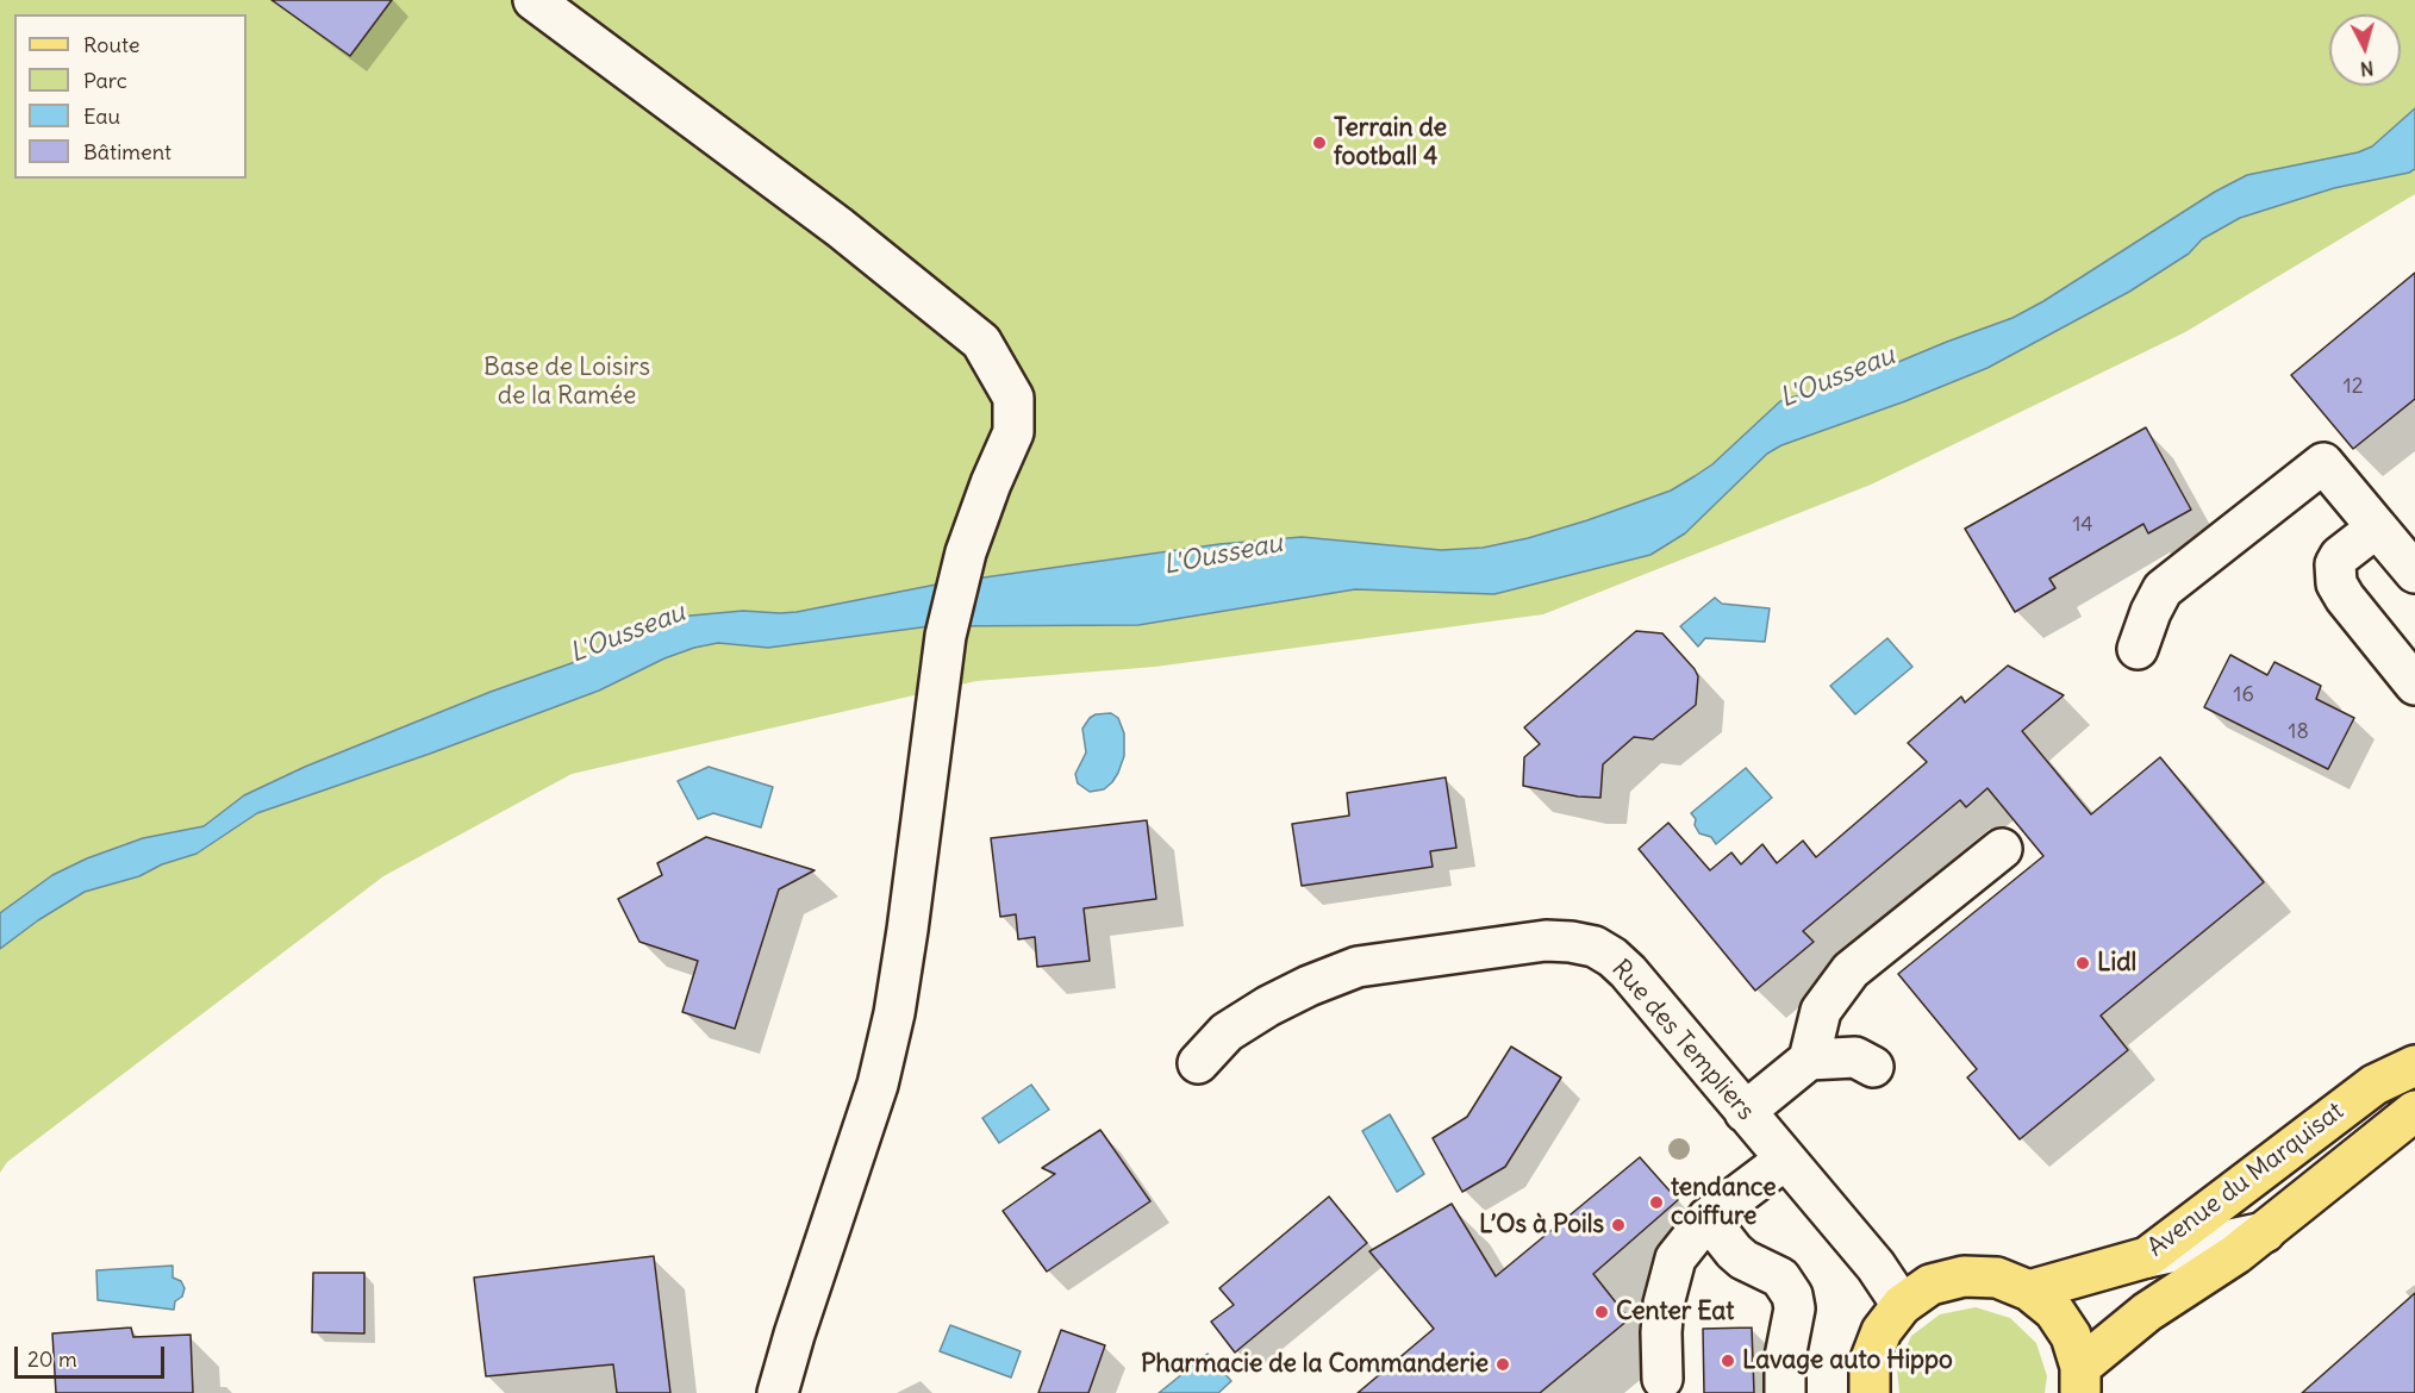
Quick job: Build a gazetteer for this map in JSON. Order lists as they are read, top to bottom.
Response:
{
  "streets": {
    "main road": ["Avenue du Marquisat"],
    "street": ["Rue des Templiers"]
  },
  "water": ["L'Ousseau"],
  "parks": ["Base de Loisirs de la Ramée"],
  "places": [
    "Terrain de football 4",
    "Lidl",
    "tendance coiffure",
    "L’Os à Poils",
    "Center Eat",
    "Lavage auto Hippo",
    "Pharmacie de la Commanderie"
  ],
  "house_numbers": [
    "12",
    "14",
    "16",
    "18"
  ],
  "legend": [
    "Route",
    "Parc",
    "Eau",
    "Bâtiment"
  ],
  "scale_bar": "20 m",
  "north": "bottom"
}
